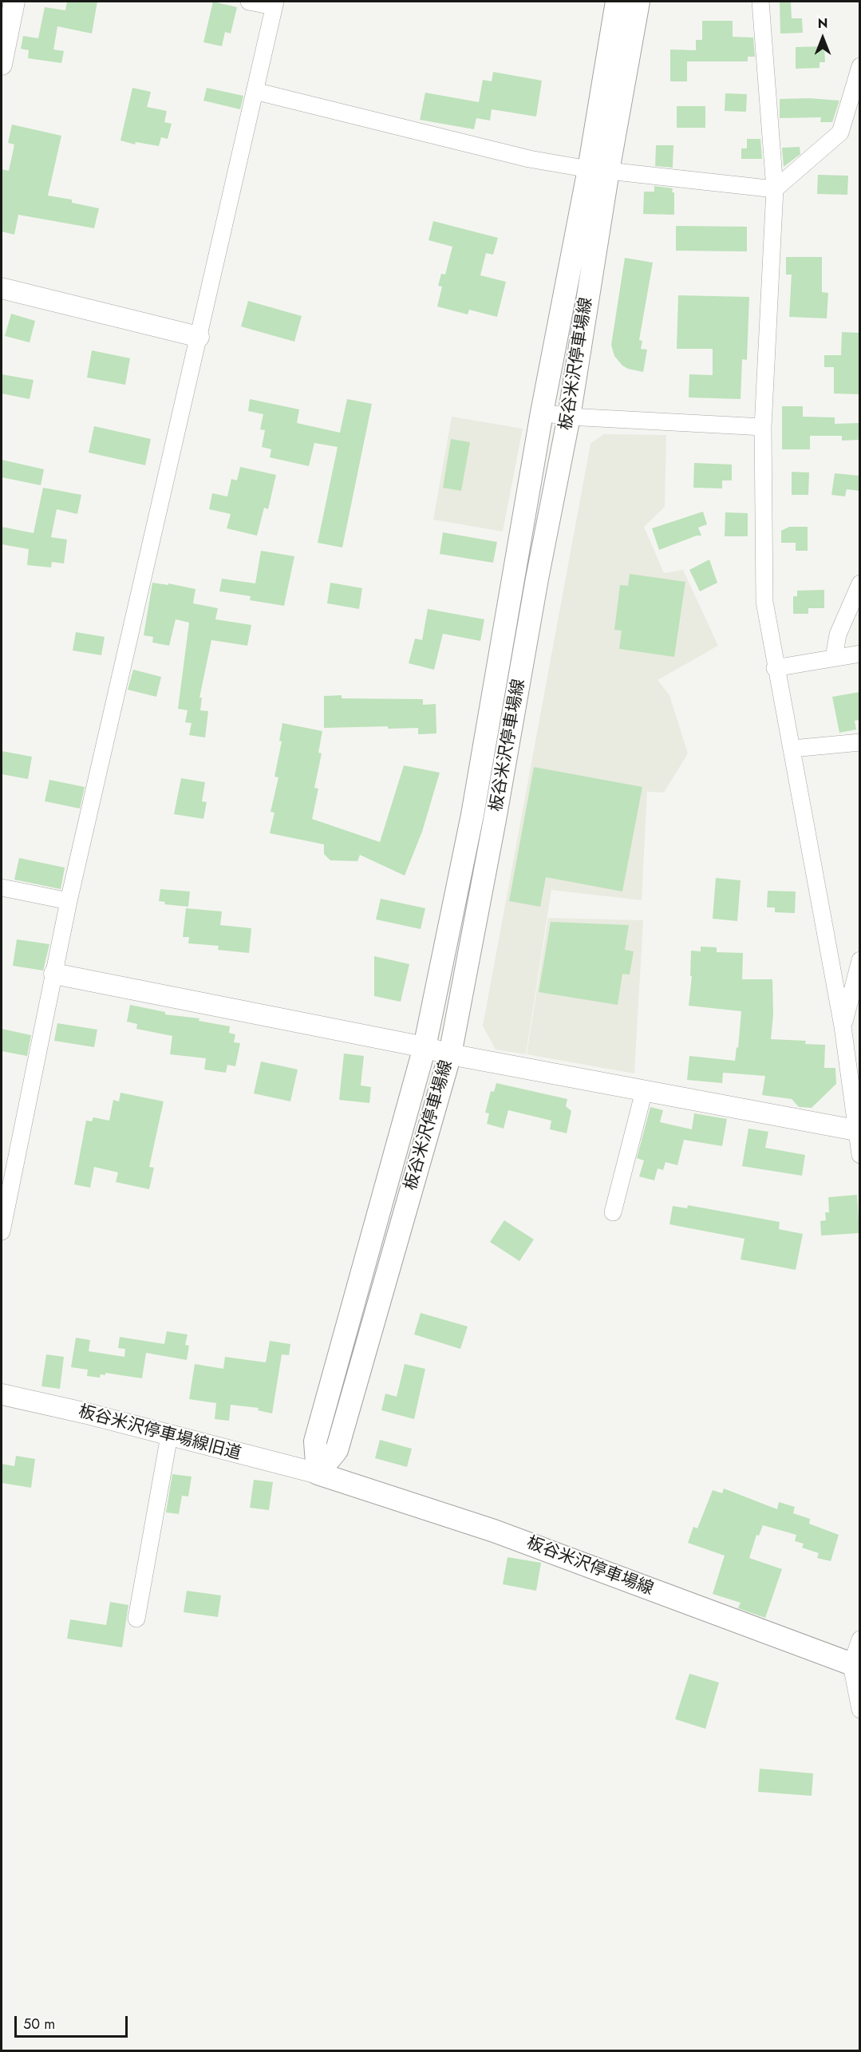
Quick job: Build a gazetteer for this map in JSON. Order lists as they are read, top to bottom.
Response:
{
  "streets": {
    "main road": ["板谷米沢停車場線"],
    "street": ["板谷米沢停車場線旧道"]
  },
  "crossings": [
    ["板谷米沢停車場線", "板谷米沢停車場線旧道"]
  ],
  "scale_bar": "50 m",
  "north": "top"
}
